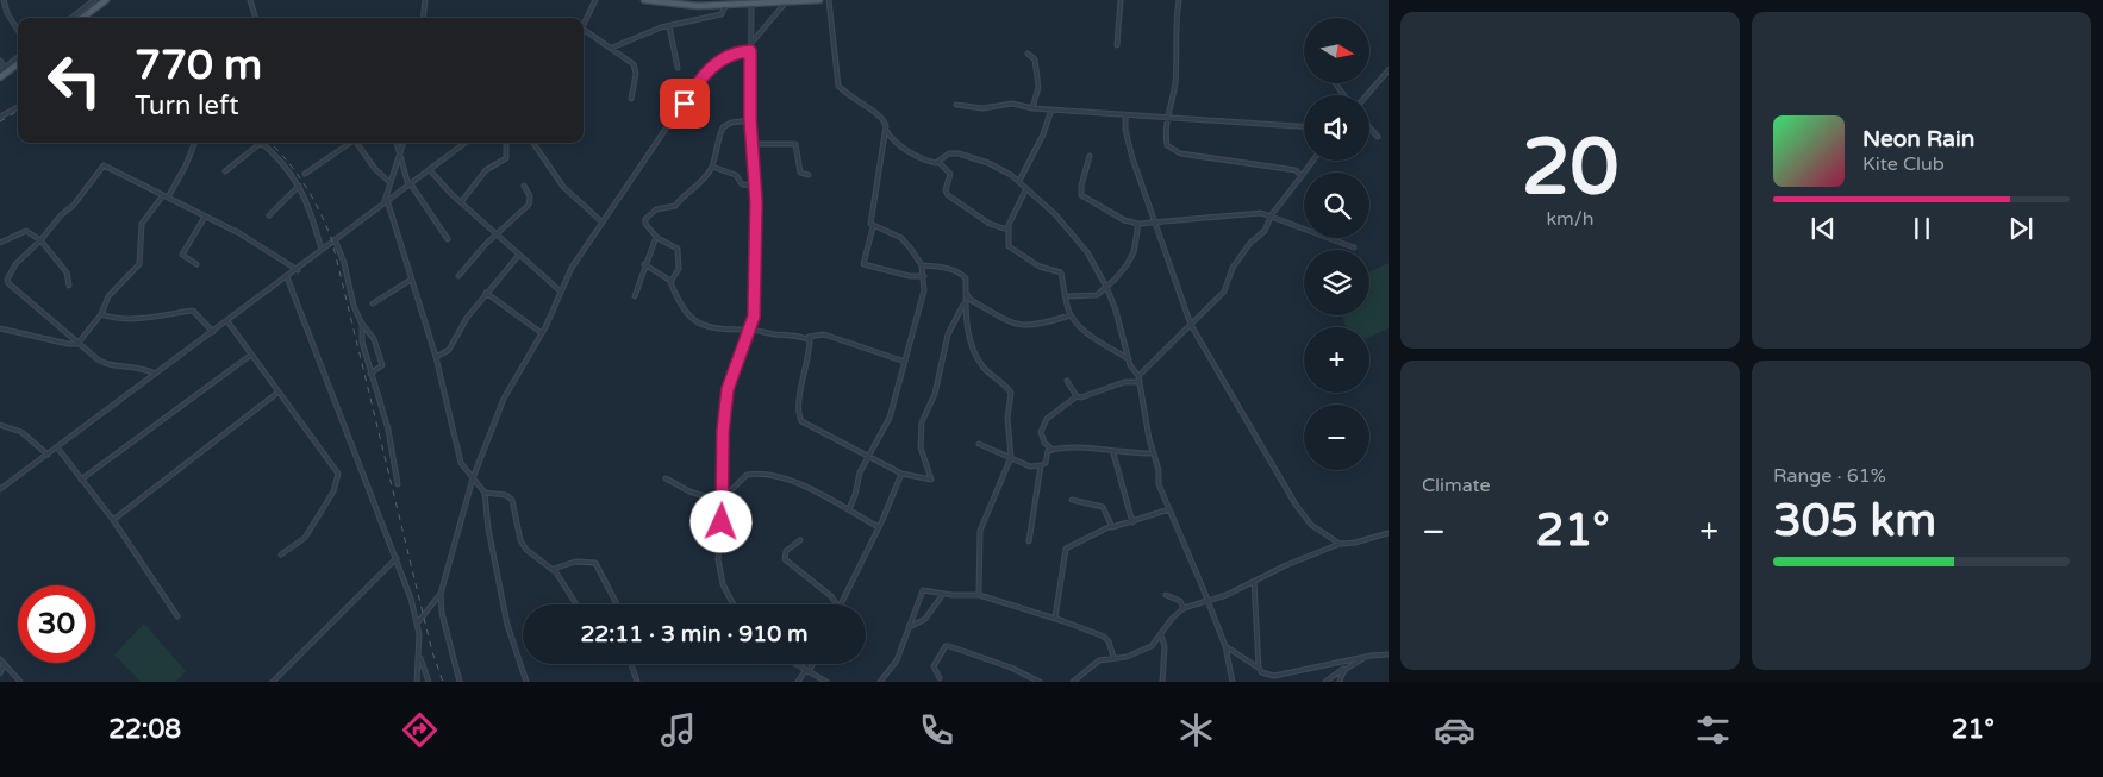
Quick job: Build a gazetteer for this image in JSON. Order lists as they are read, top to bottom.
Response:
{
  "north": "right",
  "page": {
    "tile": [
      ["20", "km/h"],
      "Climate",
      ["Range · 61%", "305 km"]
    ],
    "map_buttons": ["+", "−"],
    "turn": ["770 m", "Turn left"],
    "song": ["Neon Rain", "Kite Club"],
    "heat": ["−", "21°", "+"],
    "limit": "30",
    "trip": "22:11 · 3 min · 910 m",
    "tabs": ["22:08", "21°"]
  }
}
